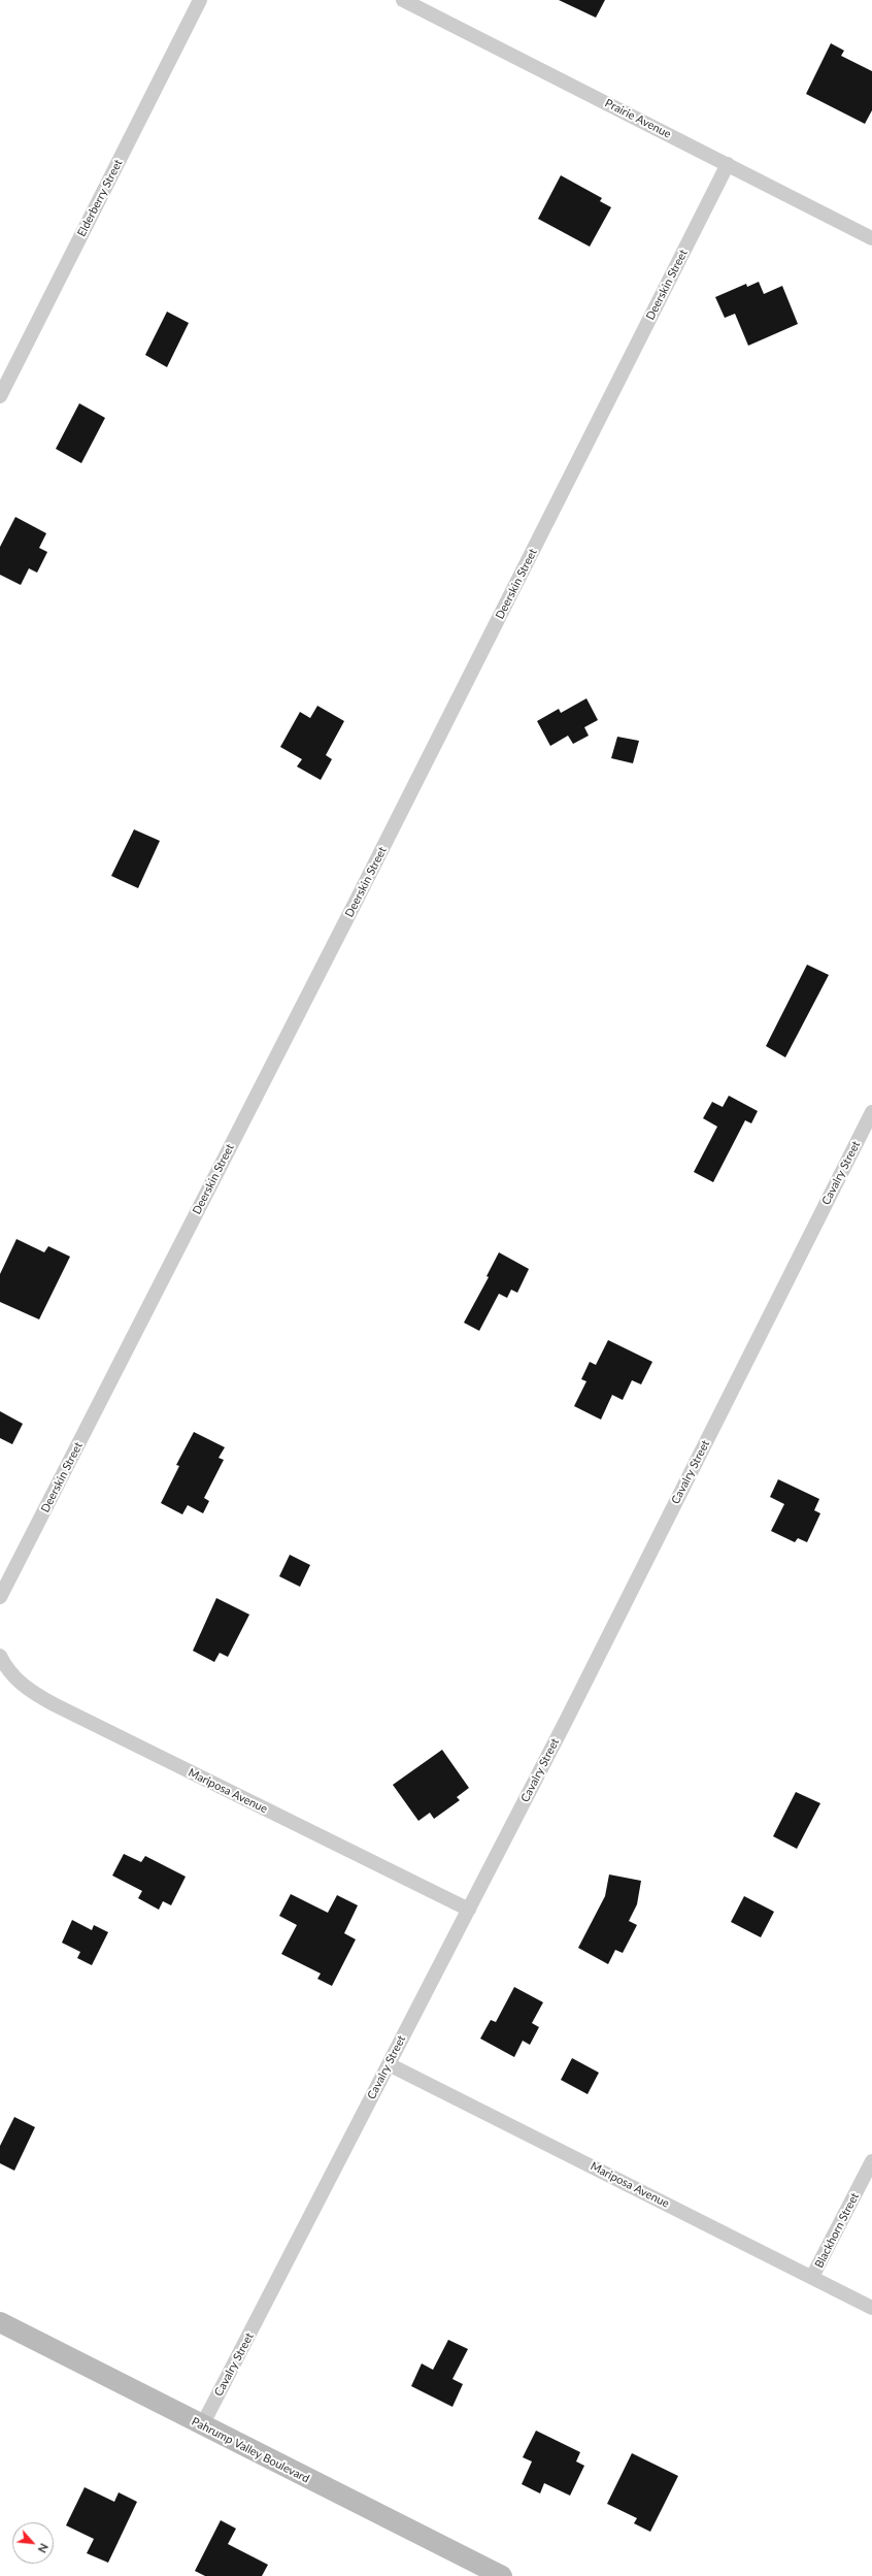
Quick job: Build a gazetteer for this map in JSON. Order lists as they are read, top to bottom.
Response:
{
  "streets": {
    "main road": ["Pahrump Valley Boulevard"],
    "street": [
      "Prairie Avenue",
      "Elderberry Street",
      "Deerskin Street",
      "Cavalry Street",
      "Mariposa Avenue",
      "Blackhorn Street"
    ]
  },
  "crossings": [
    ["Prairie Avenue", "Deerskin Street"],
    ["Cavalry Street", "Mariposa Avenue"],
    ["Cavalry Street", "Pahrump Valley Boulevard"],
    ["Mariposa Avenue", "Blackhorn Street"]
  ],
  "north": "bottom right"
}
